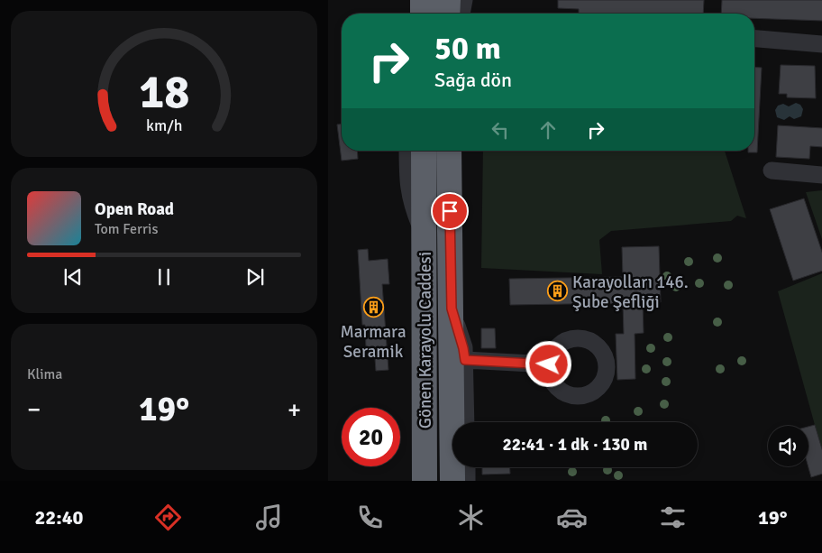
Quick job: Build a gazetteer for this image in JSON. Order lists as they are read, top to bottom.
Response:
{
  "streets": {
    "highway": ["Gönen Karayolu Caddesi"]
  },
  "places": {
    "building": ["Karayolları 146. Şube Şefliği", "Marmara Seramik"]
  },
  "page": {
    "turn": ["50 m", "Sağa dön"],
    "song": ["Open Road", "Tom Ferris"],
    "tile": "Klima",
    "heat": ["−", "19°", "+"],
    "limit": "20",
    "trip": "22:41 · 1 dk · 130 m",
    "tabs": ["22:40", "19°"],
    "gauge": ["18", "km/h"]
  }
}
